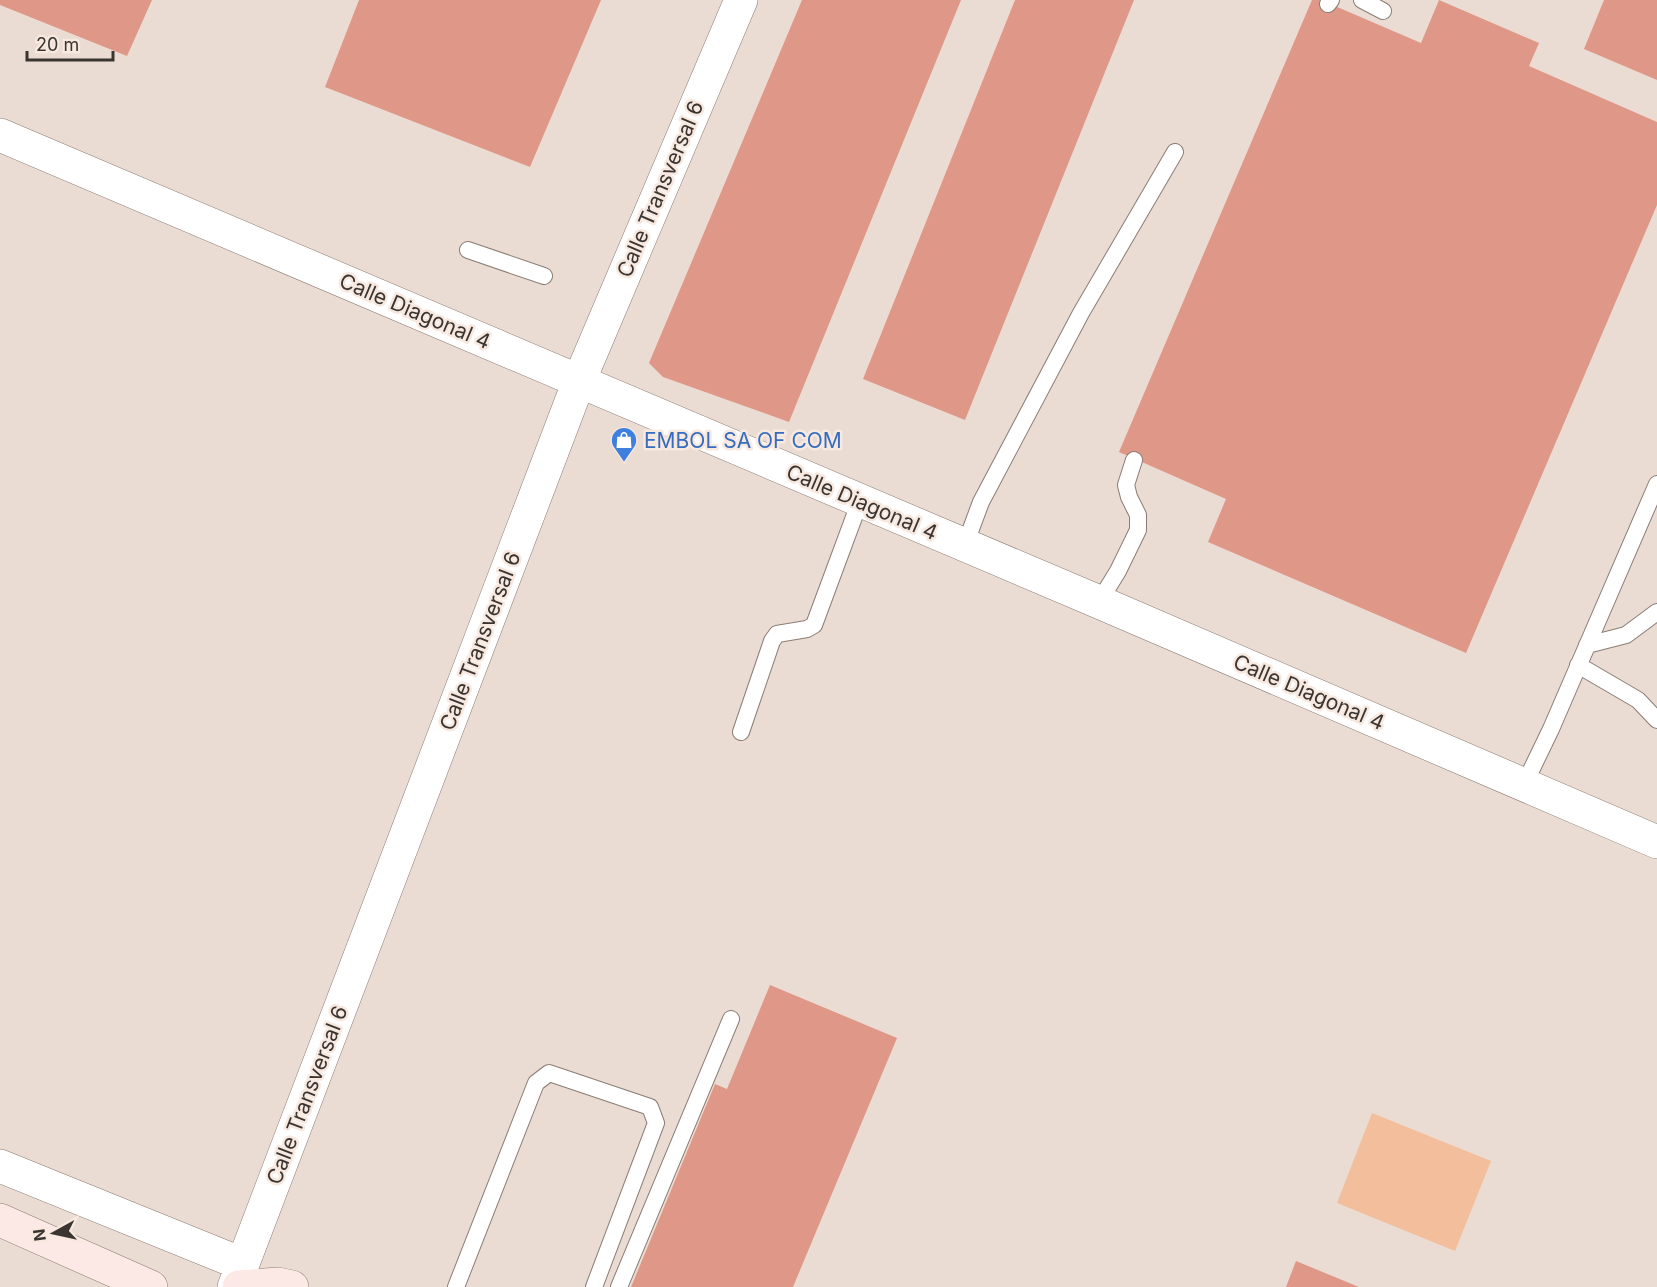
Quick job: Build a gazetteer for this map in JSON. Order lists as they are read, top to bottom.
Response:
{
  "streets": {
    "street": ["Calle Transversal 6", "Calle Diagonal 4"]
  },
  "crossings": [
    ["Calle Transversal 6", "Calle Diagonal 4"]
  ],
  "places": {
    "shop": ["EMBOL SA OF COM"]
  },
  "scale_bar": "20 m",
  "north": "left"
}
